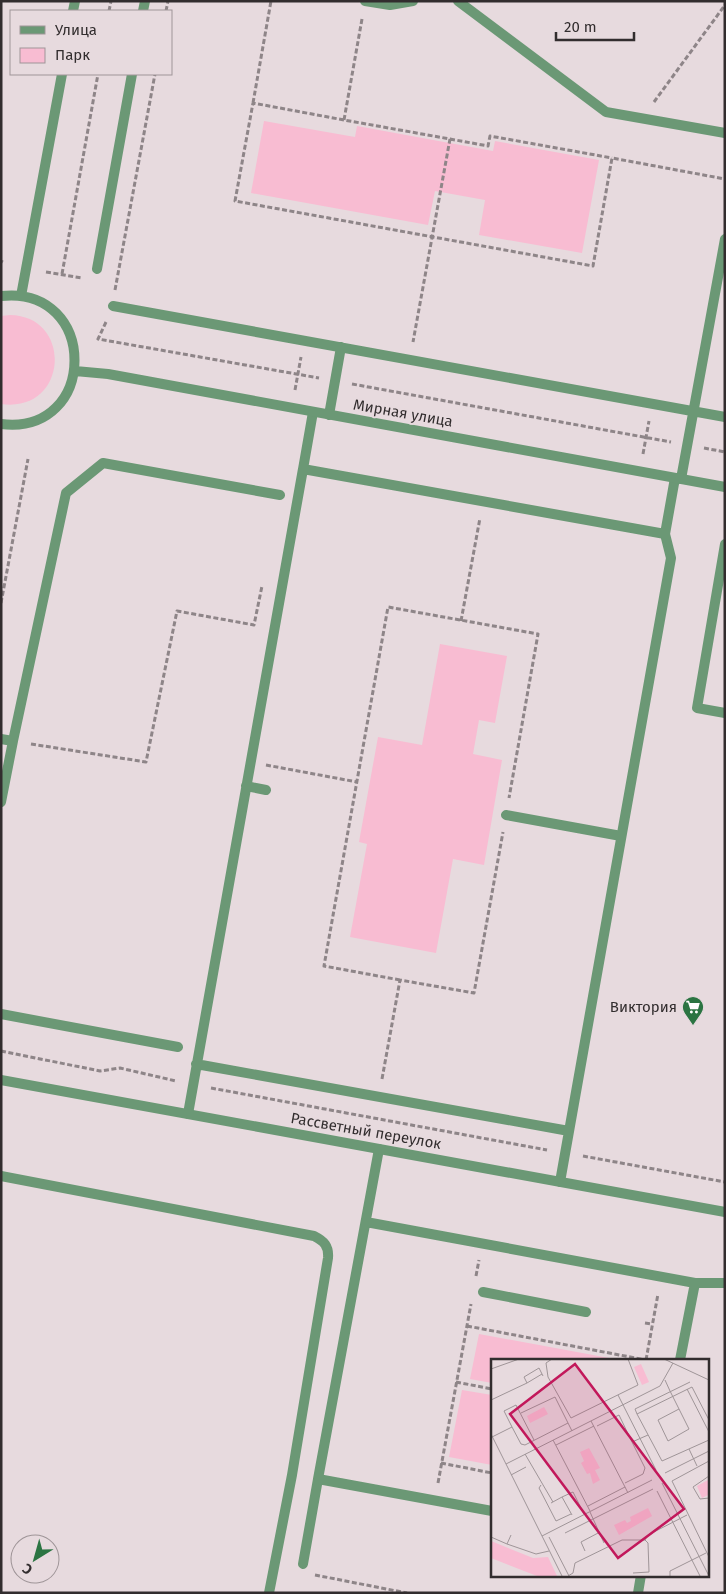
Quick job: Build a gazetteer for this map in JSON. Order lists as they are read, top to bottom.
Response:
{
  "streets": {
    "street": ["Мирная улица", "Рассветный переулок"]
  },
  "places": {
    "supermarket": ["Виктория"]
  },
  "legend": ["Улица", "Парк"],
  "scale_bar": "20 m",
  "north": "bottom left"
}
